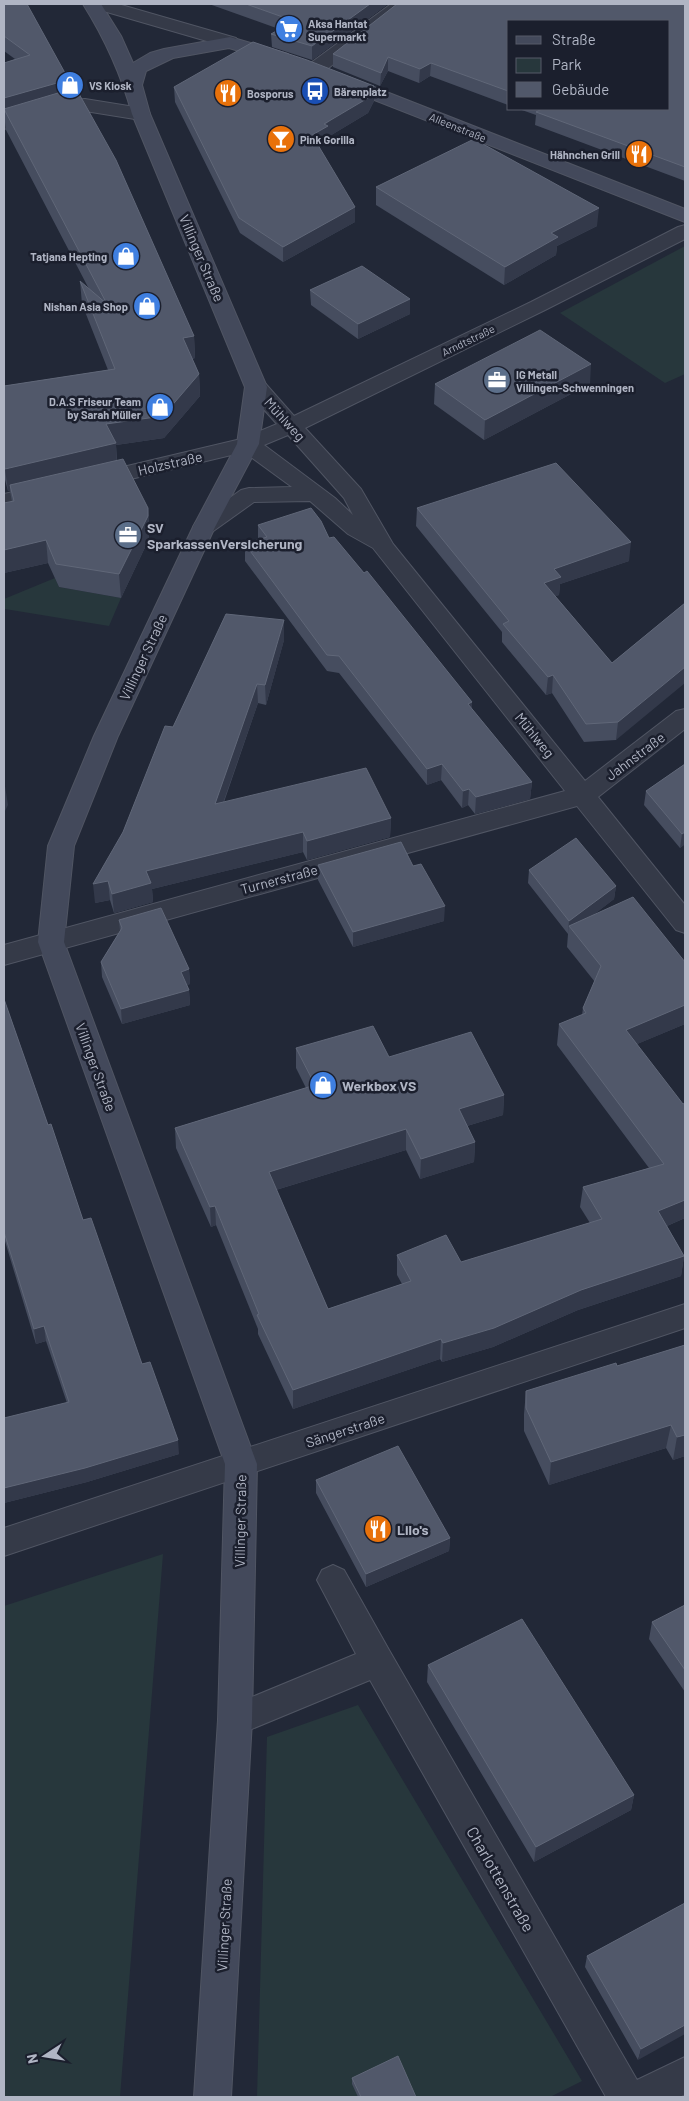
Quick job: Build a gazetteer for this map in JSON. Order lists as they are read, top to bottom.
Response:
{
  "streets": {
    "main road": ["Alleenstraße", "Villinger Straße"],
    "street": [
      "Arndtstraße",
      "Mühlweg",
      "Holzstraße",
      "Jahnstraße",
      "Turnerstraße",
      "Sängerstraße",
      "Charlottenstraße"
    ]
  },
  "crossings": [
    ["Villinger Straße", "Arndtstraße"],
    ["Villinger Straße", "Mühlweg"],
    ["Villinger Straße", "Holzstraße"],
    ["Villinger Straße", "Turnerstraße"],
    ["Villinger Straße", "Sängerstraße"],
    ["Arndtstraße", "Mühlweg"],
    ["Arndtstraße", "Holzstraße"],
    ["Mühlweg", "Holzstraße"],
    ["Mühlweg", "Jahnstraße"],
    ["Mühlweg", "Turnerstraße"],
    ["Jahnstraße", "Turnerstraße"]
  ],
  "places": {
    "supermarket": ["Aksa Hantat Supermarkt"],
    "shop": [
      "VS Kiosk",
      "Tatjana Hepting",
      "Nishan Asia Shop",
      "D.A.S Friseur Team by Sarah Müller",
      "Werkbox VS"
    ],
    "bus stop": ["Bärenplatz"],
    "restaurant": ["Bosporus", "Hähnchen Grill", "Lilo's"],
    "bar": ["Pink Gorilla"],
    "office": ["IG Metall Villingen-Schwenningen", "SV SparkassenVersicherung"]
  },
  "legend": ["Straße", "Park", "Gebäude"],
  "north": "left"
}
